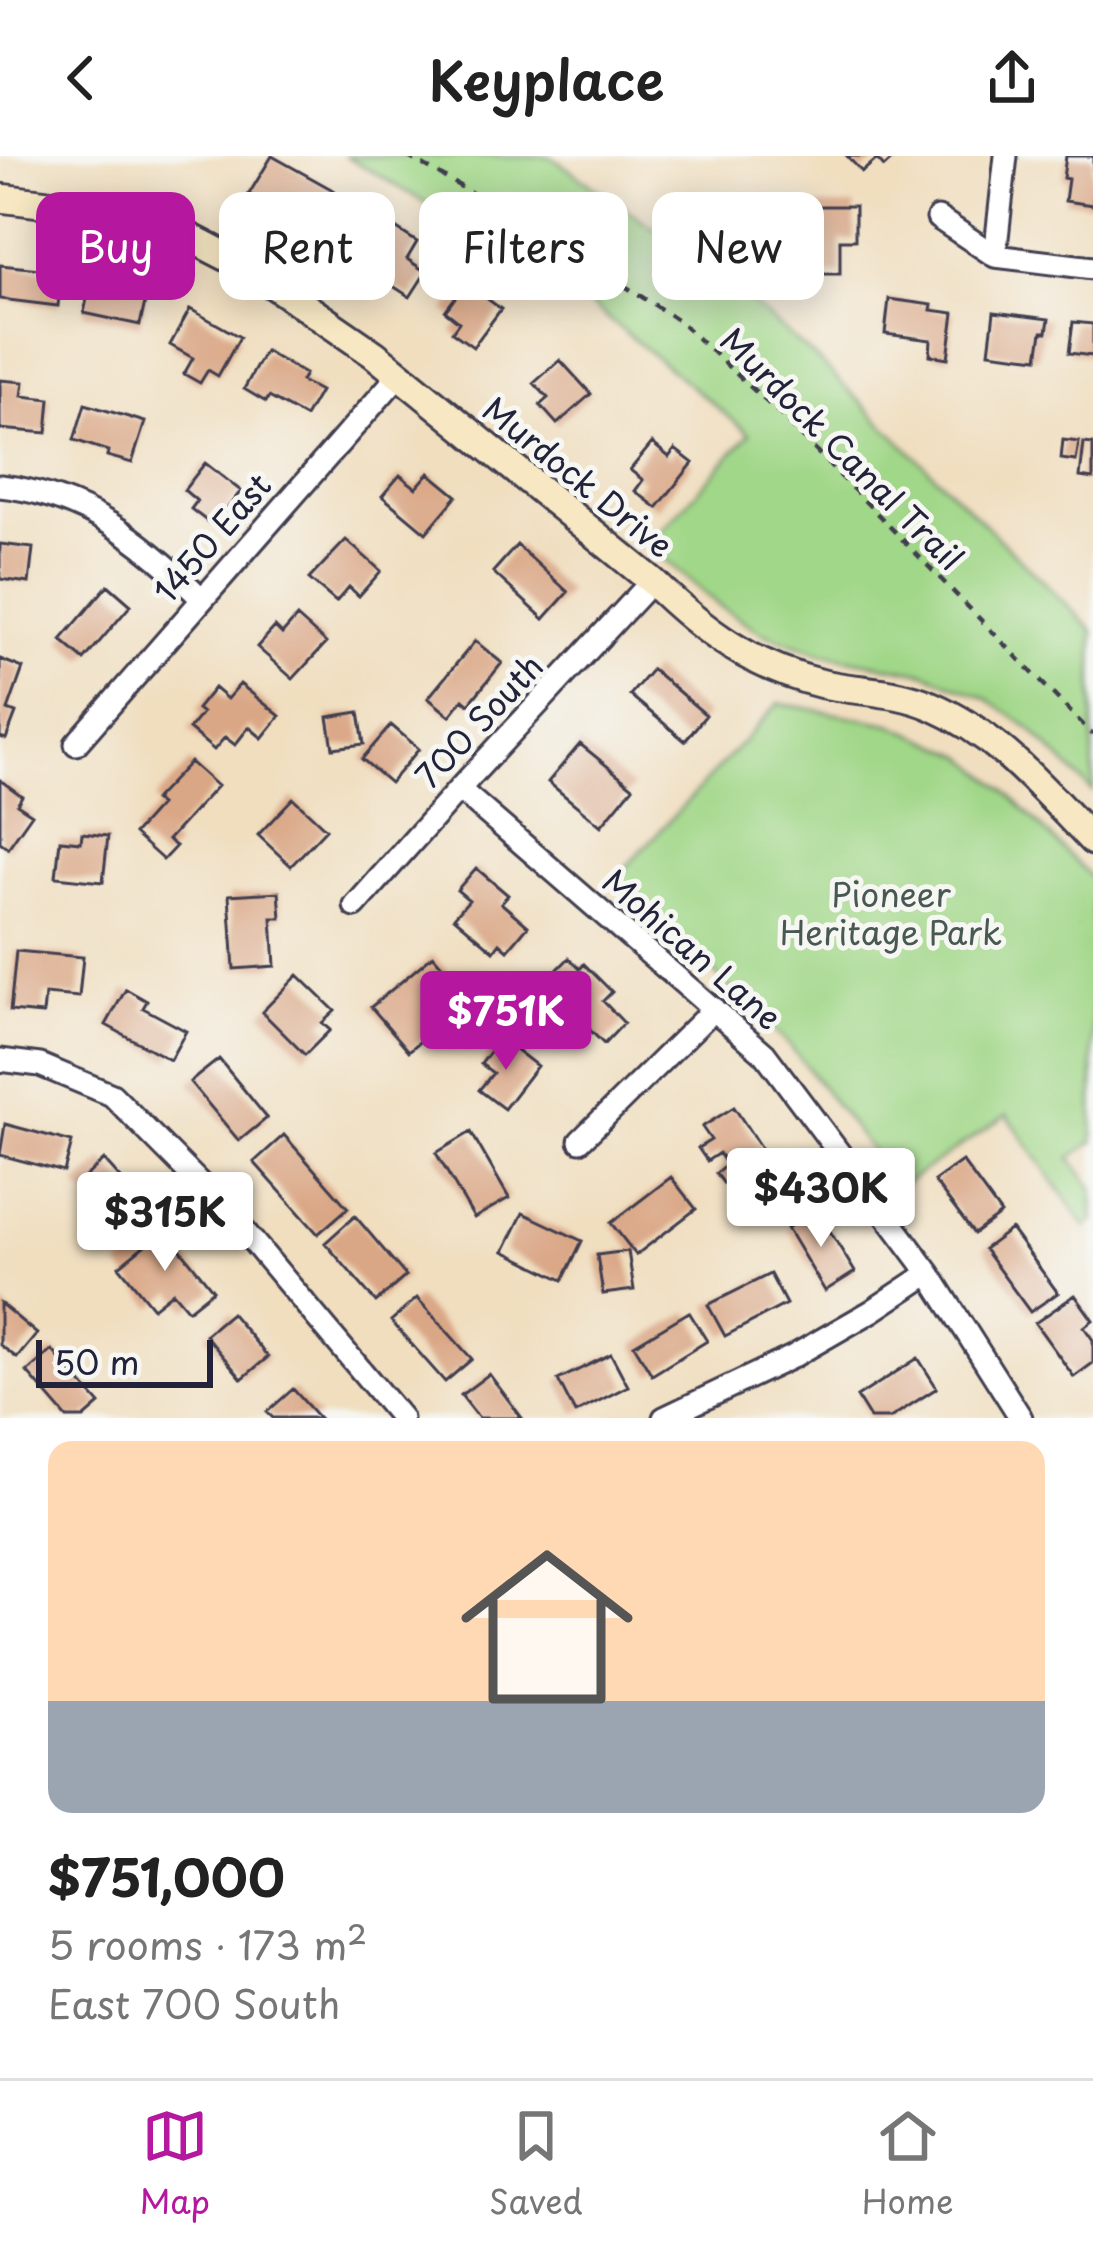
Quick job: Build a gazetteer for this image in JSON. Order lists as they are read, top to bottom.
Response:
{
  "streets": {
    "street": [
      "Murdock Drive",
      "1450 East",
      "700 South",
      "Mohican Lane"
    ],
    "path": ["Murdock Canal Trail"]
  },
  "crossings": [
    ["Murdock Drive", "1450 East"],
    ["Murdock Drive", "700 South"],
    ["700 South", "Mohican Lane"]
  ],
  "parks": ["Pioneer Heritage Park"],
  "scale_bar": "50 m",
  "page": {
    "header": "Keyplace",
    "chip": [
      "Buy",
      "Rent",
      "Filters",
      "New"
    ],
    "price": ["$751K", "$430K", "$315K"],
    "scale": "50 m",
    "list": [
      {
        "name": "$751,000",
        "note": "5 rooms · 173 m² · East 700 South"
      }
    ],
    "tabs": ["Map", "Saved", "Home"]
  }
}
